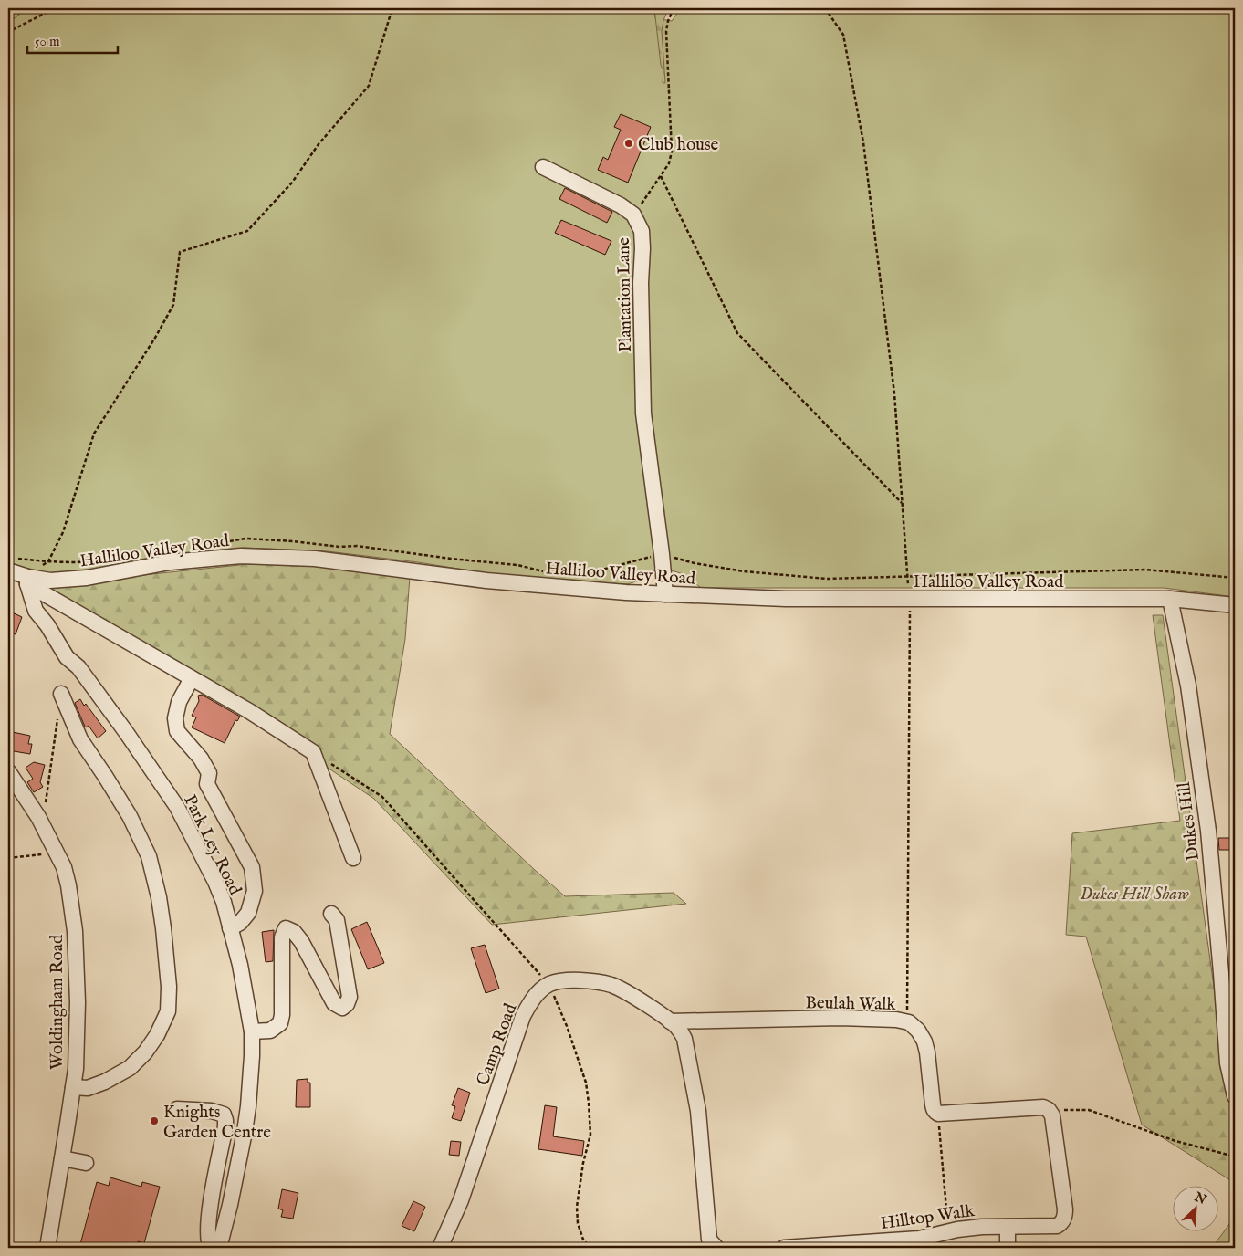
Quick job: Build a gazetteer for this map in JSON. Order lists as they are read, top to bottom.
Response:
{
  "streets": {
    "street": [
      "Plantation Lane",
      "Halliloo Valley Road",
      "Dukes Hill",
      "Park Ley Road",
      "Woldingham Road",
      "Beulah Walk",
      "Camp Road",
      "Hilltop Walk"
    ]
  },
  "crossings": [
    ["Plantation Lane", "Halliloo Valley Road"],
    ["Halliloo Valley Road", "Dukes Hill"],
    ["Halliloo Valley Road", "Park Ley Road"]
  ],
  "parks": ["Dukes Hill Shaw"],
  "places": ["Club house", "Knights Garden Centre"],
  "scale_bar": "50 m",
  "north": "top right"
}
